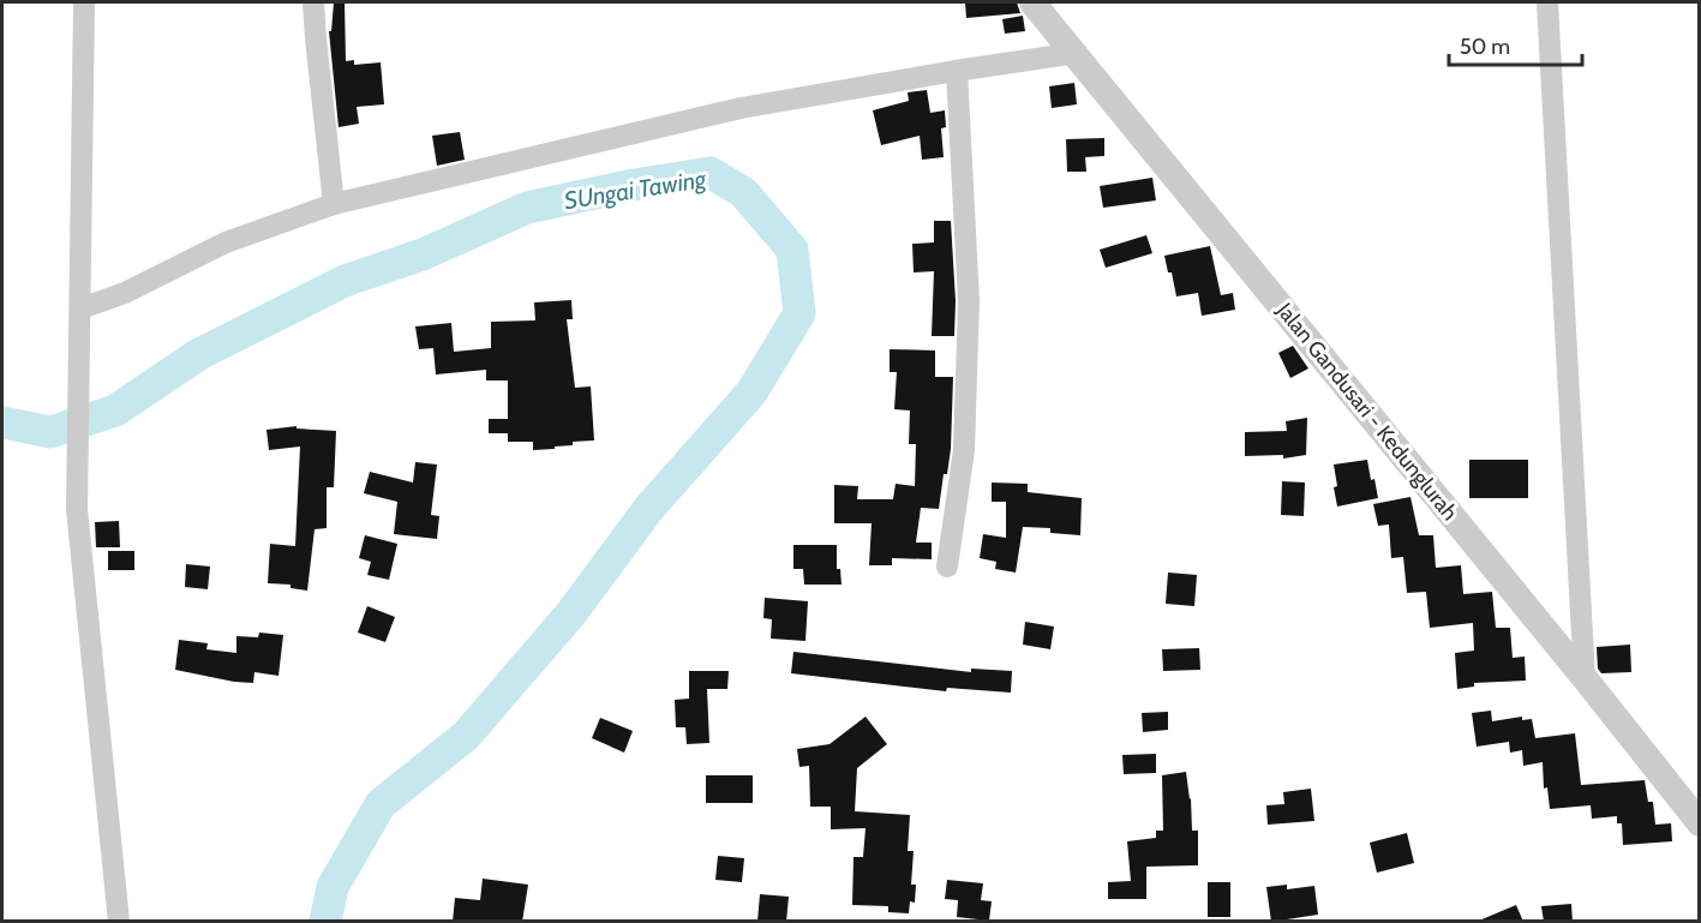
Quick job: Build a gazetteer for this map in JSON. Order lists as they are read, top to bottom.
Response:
{
  "streets": {
    "street": ["Jalan Gandusari - Kedunglurah"]
  },
  "water": ["SUngai Tawing"],
  "scale_bar": "50 m"
}
